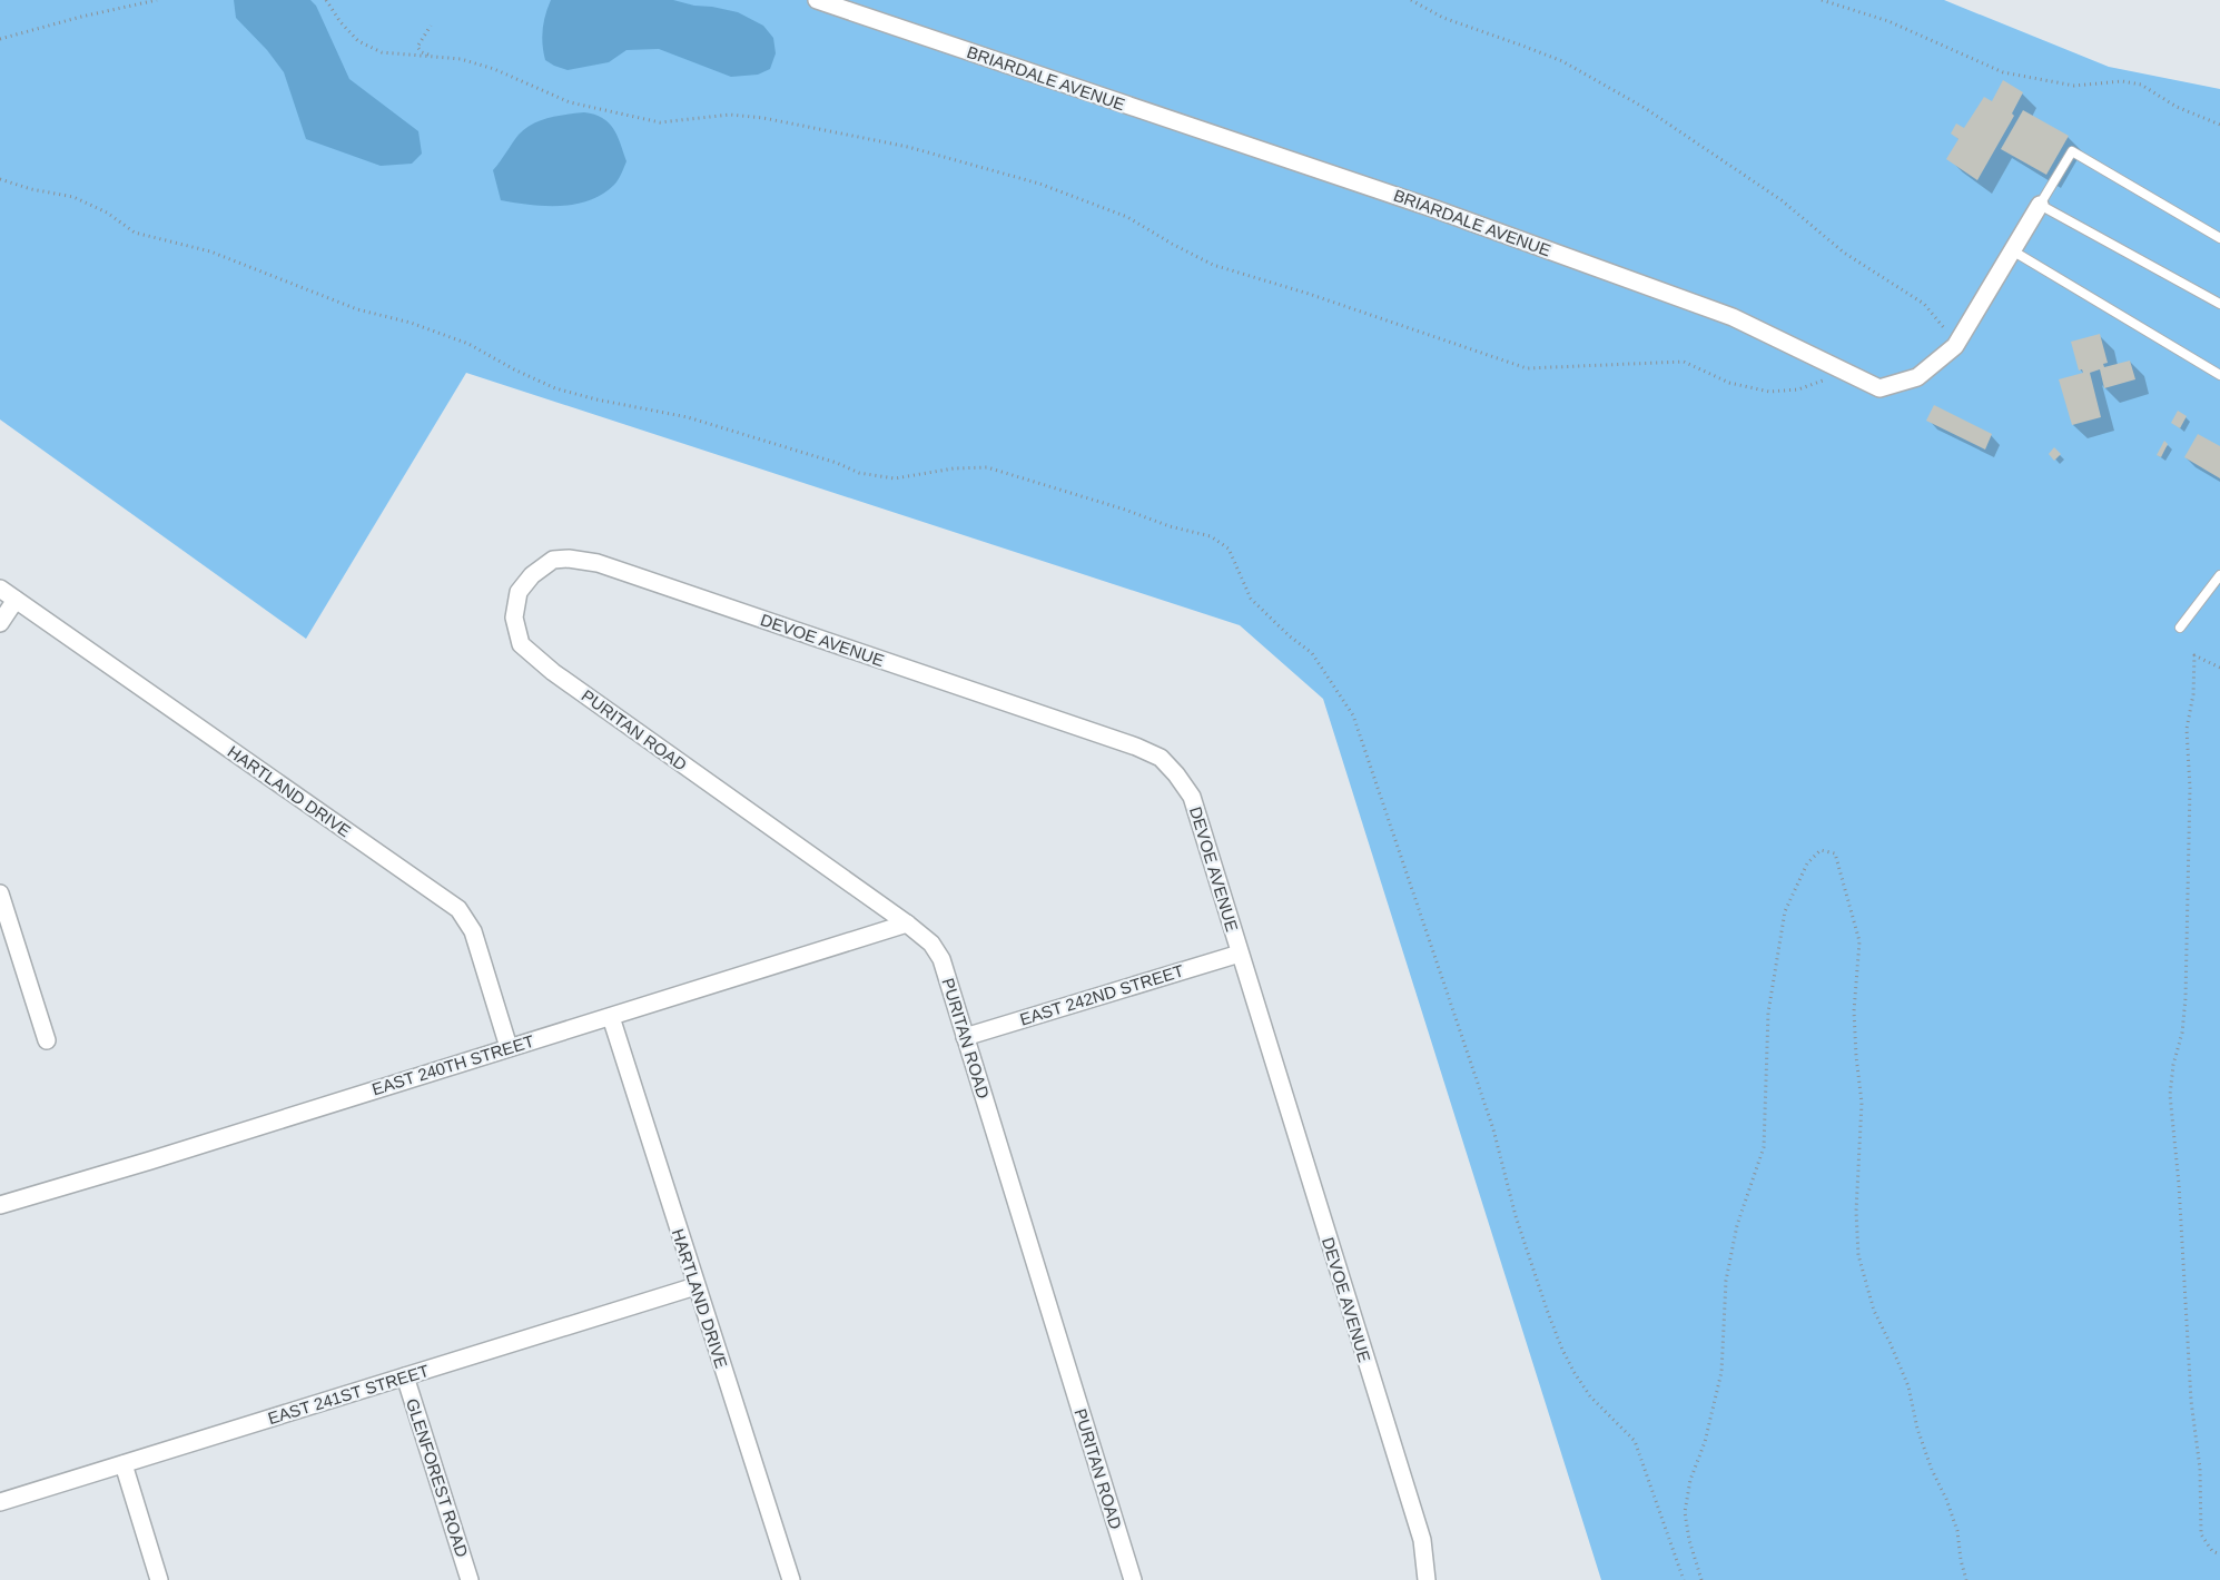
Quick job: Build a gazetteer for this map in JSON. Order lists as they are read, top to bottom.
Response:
{
  "streets": {
    "street": [
      "BRIARDALE AVENUE",
      "DEVOE AVENUE",
      "PURITAN ROAD",
      "HARTLAND DRIVE",
      "EAST 242ND STREET",
      "EAST 240TH STREET",
      "EAST 241ST STREET",
      "GLENFOREST ROAD"
    ]
  },
  "crossings": [
    ["DEVOE AVENUE", "PURITAN ROAD"],
    ["DEVOE AVENUE", "EAST 242ND STREET"],
    ["PURITAN ROAD", "EAST 242ND STREET"],
    ["PURITAN ROAD", "EAST 240TH STREET"],
    ["HARTLAND DRIVE", "EAST 240TH STREET"],
    ["HARTLAND DRIVE", "EAST 241ST STREET"],
    ["EAST 241ST STREET", "GLENFOREST ROAD"]
  ]
}
